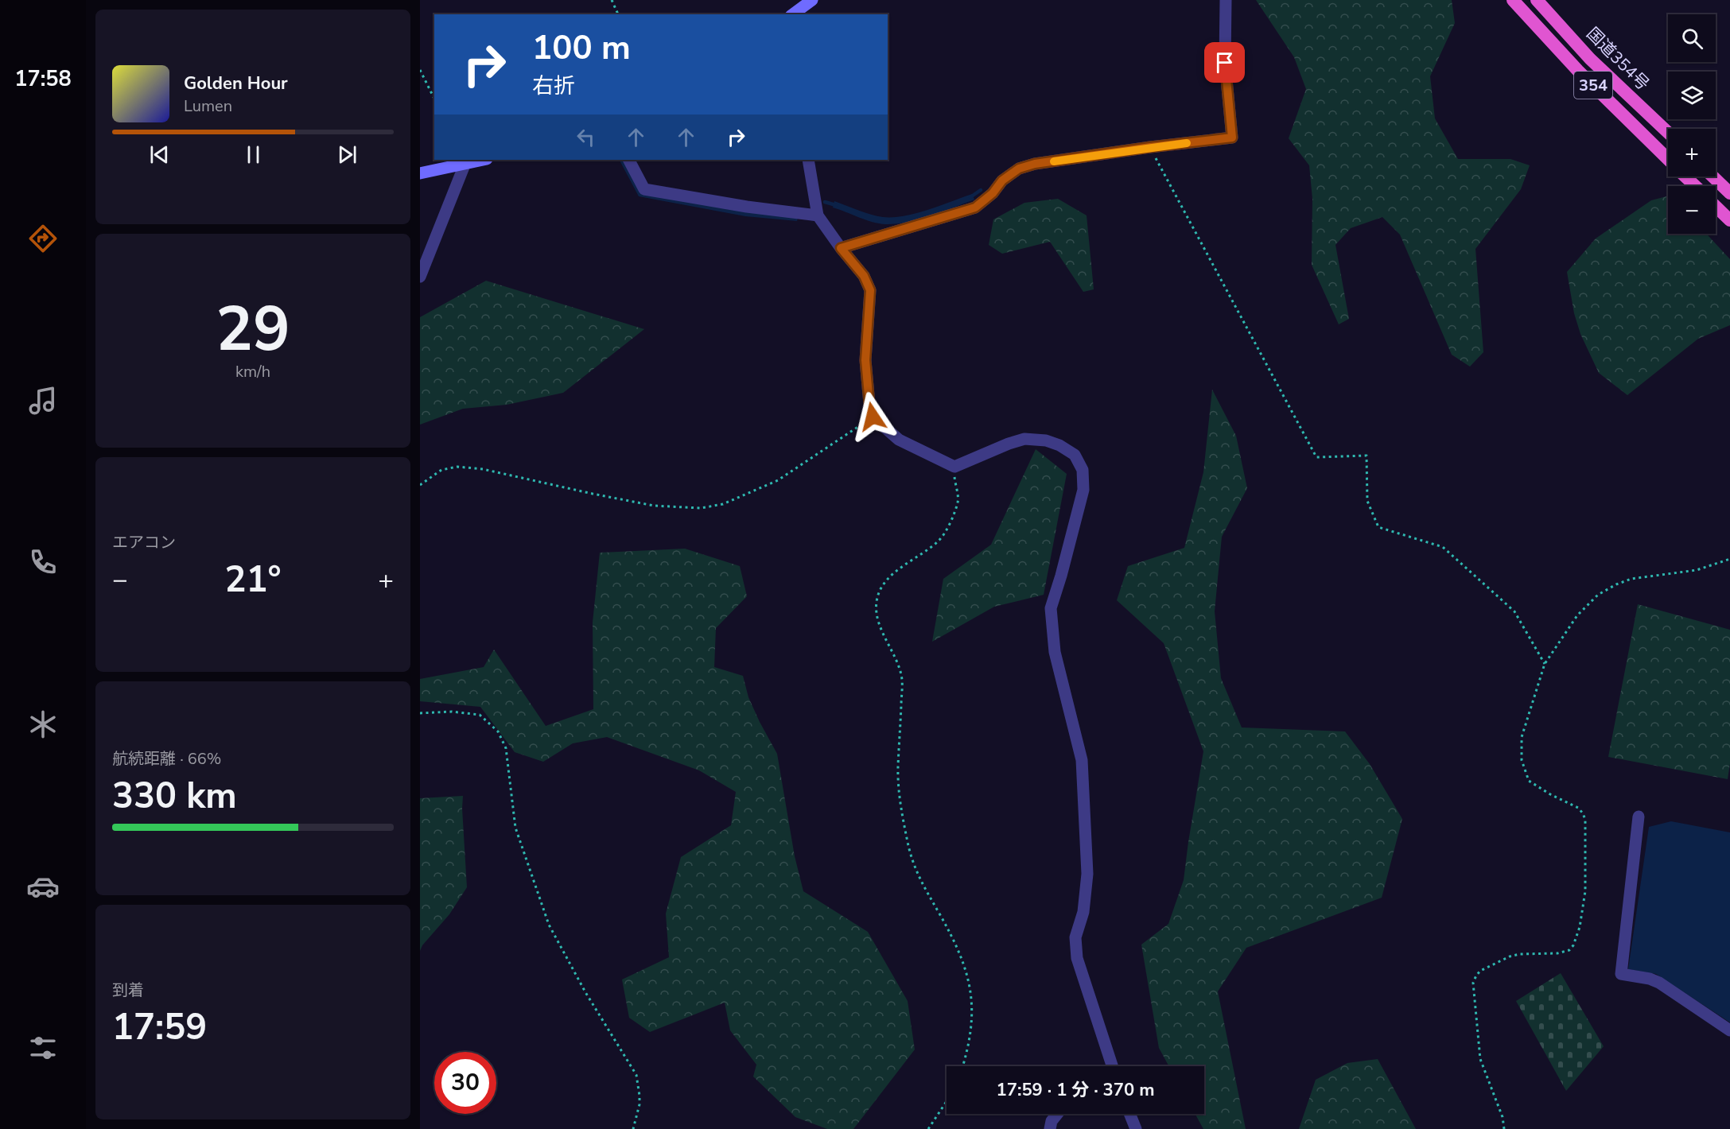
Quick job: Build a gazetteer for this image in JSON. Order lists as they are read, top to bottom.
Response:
{
  "streets": {
    "highway": ["国道354号", "354"]
  },
  "page": {
    "tabs": "17:58",
    "map_buttons": ["+", "−"],
    "turn": ["100 m", "右折"],
    "song": ["Golden Hour", "Lumen"],
    "tile": [
      ["29", "km/h"],
      "エアコン",
      ["航続距離 · 66%", "330 km"],
      ["到着", "17:59"]
    ],
    "heat": ["−", "21°", "+"],
    "limit": "30",
    "trip": "17:59 · 1 分 · 370 m"
  }
}
